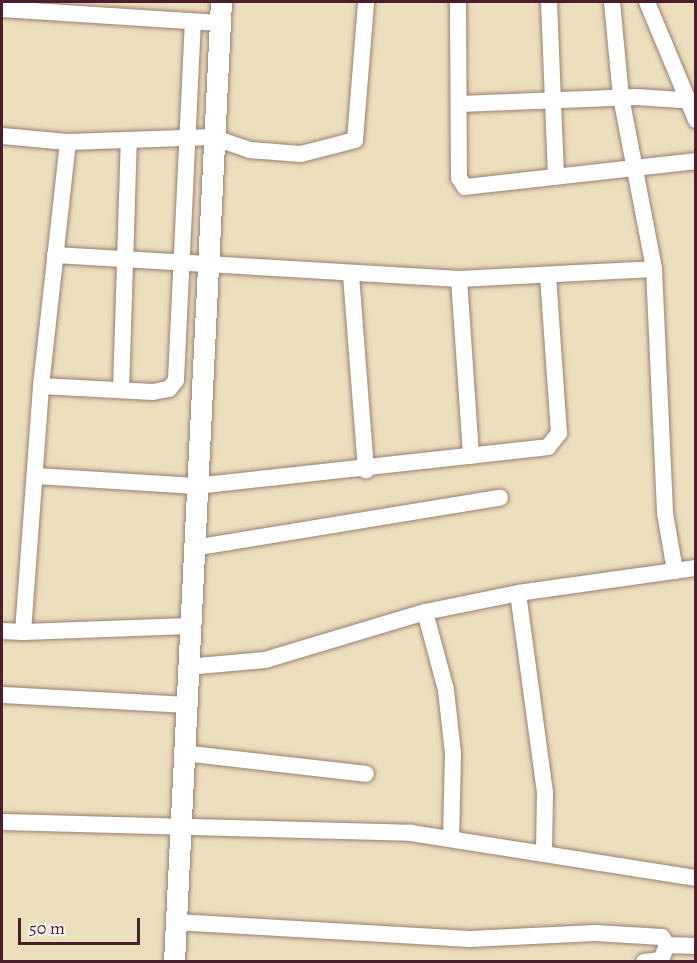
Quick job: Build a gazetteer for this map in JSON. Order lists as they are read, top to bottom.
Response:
{
  "scale_bar": "50 m"
}
